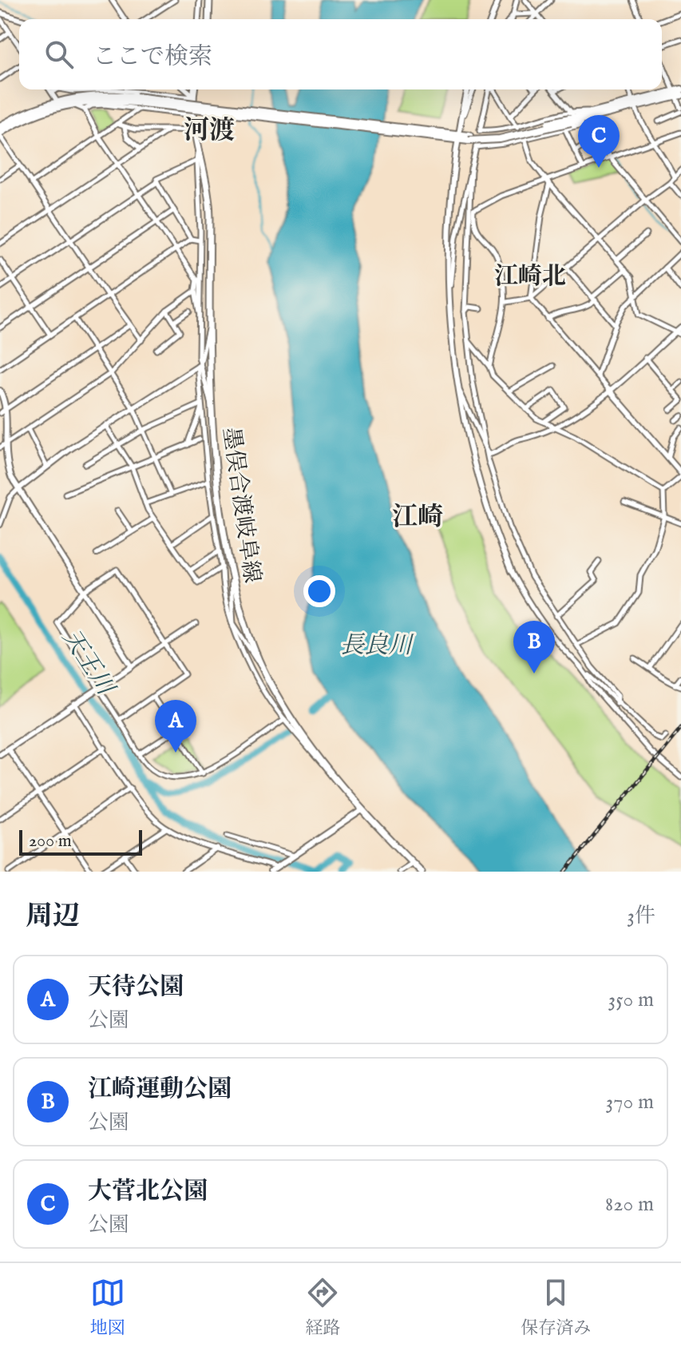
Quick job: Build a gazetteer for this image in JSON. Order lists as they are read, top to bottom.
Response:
{
  "streets": {
    "main road": ["墨俣合渡岐阜線"]
  },
  "districts": ["河渡", "江崎北", "江崎"],
  "water": ["長良川", "天王川"],
  "scale_bar": "200 m",
  "page": {
    "search": "ここで検索",
    "pins": ["C", "B", "A"],
    "scale": "200 m",
    "heading": ["周辺", "3件"],
    "list": [
      {
        "mark": "A",
        "name": "天待公園",
        "note": "公園",
        "value": "350 m"
      },
      {
        "mark": "B",
        "name": "江崎運動公園",
        "note": "公園",
        "value": "370 m"
      },
      {
        "mark": "C",
        "name": "大菅北公園",
        "note": "公園",
        "value": "820 m"
      }
    ],
    "nav": ["地図", "経路", "保存済み"]
  }
}
